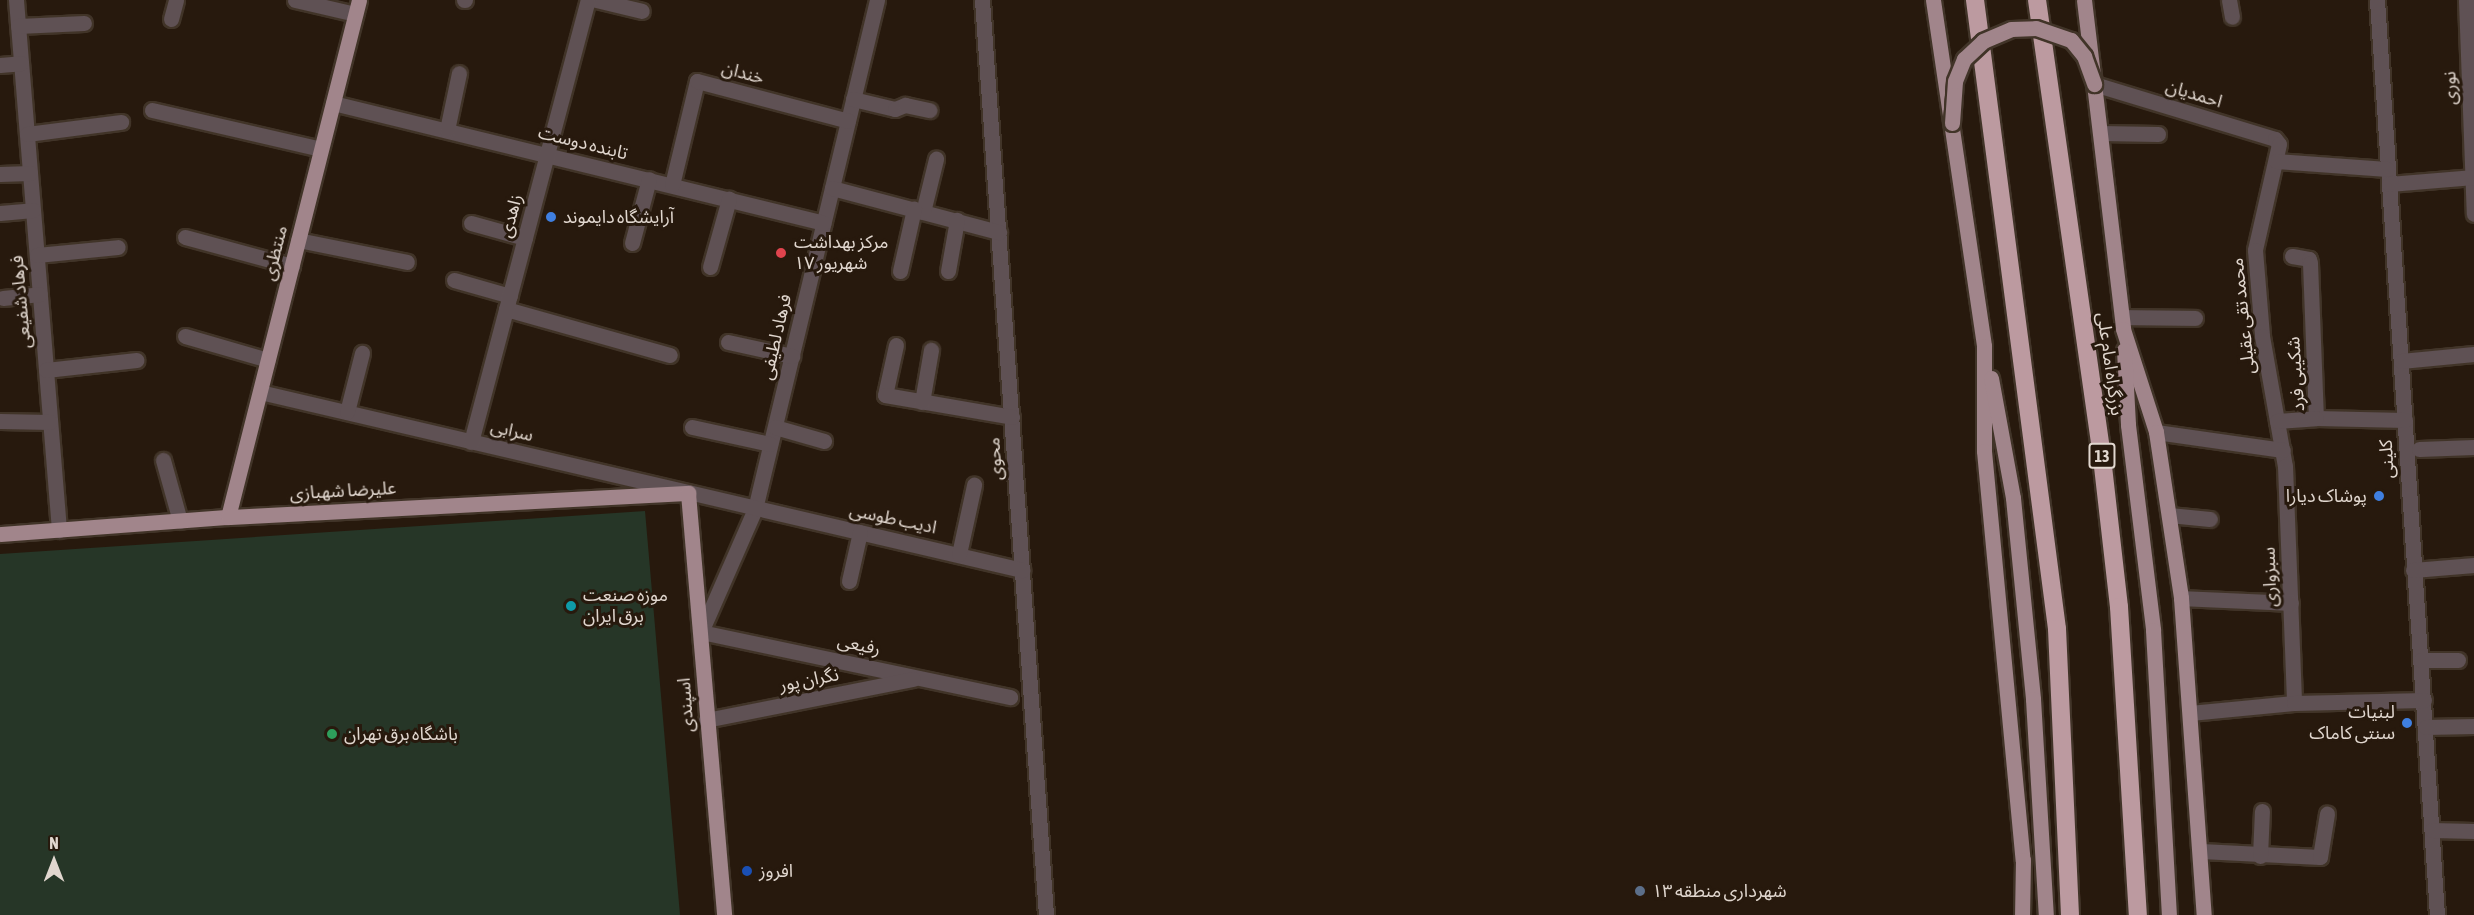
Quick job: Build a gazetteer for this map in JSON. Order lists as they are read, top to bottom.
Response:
{
  "streets": {
    "highway": ["بزرگراه امام علی", "13"],
    "main road": ["منتظری", "علیرضا شهبازی", "اسپندی"],
    "street": [
      "خندان",
      "نوری",
      "احمدیان",
      "تابنده دوست",
      "زاهدی",
      "فرهاد شفیعی",
      "محمد تقی عقیلی",
      "فرهاد لطیفی",
      "شکیبی فرد",
      "سرابی",
      "محوی",
      "کلینی",
      "ادیب طوسی",
      "سبزواری",
      "رفیعی",
      "نگران پور"
    ]
  },
  "crossings": [
    ["خندان", "تابنده دوست"],
    ["خندان", "فرهاد لطیفی"],
    ["احمدیان", "محمد تقی عقیلی"],
    ["تابنده دوست", "زاهدی"],
    ["تابنده دوست", "منتظری"],
    ["تابنده دوست", "فرهاد لطیفی"],
    ["زاهدی", "سرابی"],
    ["منتظری", "سرابی"],
    ["منتظری", "علیرضا شهبازی"],
    ["فرهاد شفیعی", "علیرضا شهبازی"],
    ["محمد تقی عقیلی", "سبزواری"],
    ["فرهاد لطیفی", "سرابی"],
    ["فرهاد لطیفی", "ادیب طوسی"],
    ["فرهاد لطیفی", "رفیعی"],
    ["فرهاد لطیفی", "اسپندی"],
    ["شکیبی فرد", "کلینی"],
    ["سرابی", "علیرضا شهبازی"],
    ["سرابی", "ادیب طوسی"],
    ["سرابی", "اسپندی"],
    ["محوی", "ادیب طوسی"],
    ["علیرضا شهبازی", "اسپندی"],
    ["رفیعی", "نگران پور"],
    ["رفیعی", "اسپندی"],
    ["نگران پور", "اسپندی"]
  ],
  "places": [
    "آرایشگاه دایموند",
    "مرکز بهداشت ۱۷ شهریور",
    "پوشاک دیارا",
    "موزه صنعت برق ایران",
    "لبنیات سنتی کاماک",
    "باشگاه برق تهران",
    "افروز",
    "شهرداری منطقه ۱۳"
  ],
  "north": "top"
}
